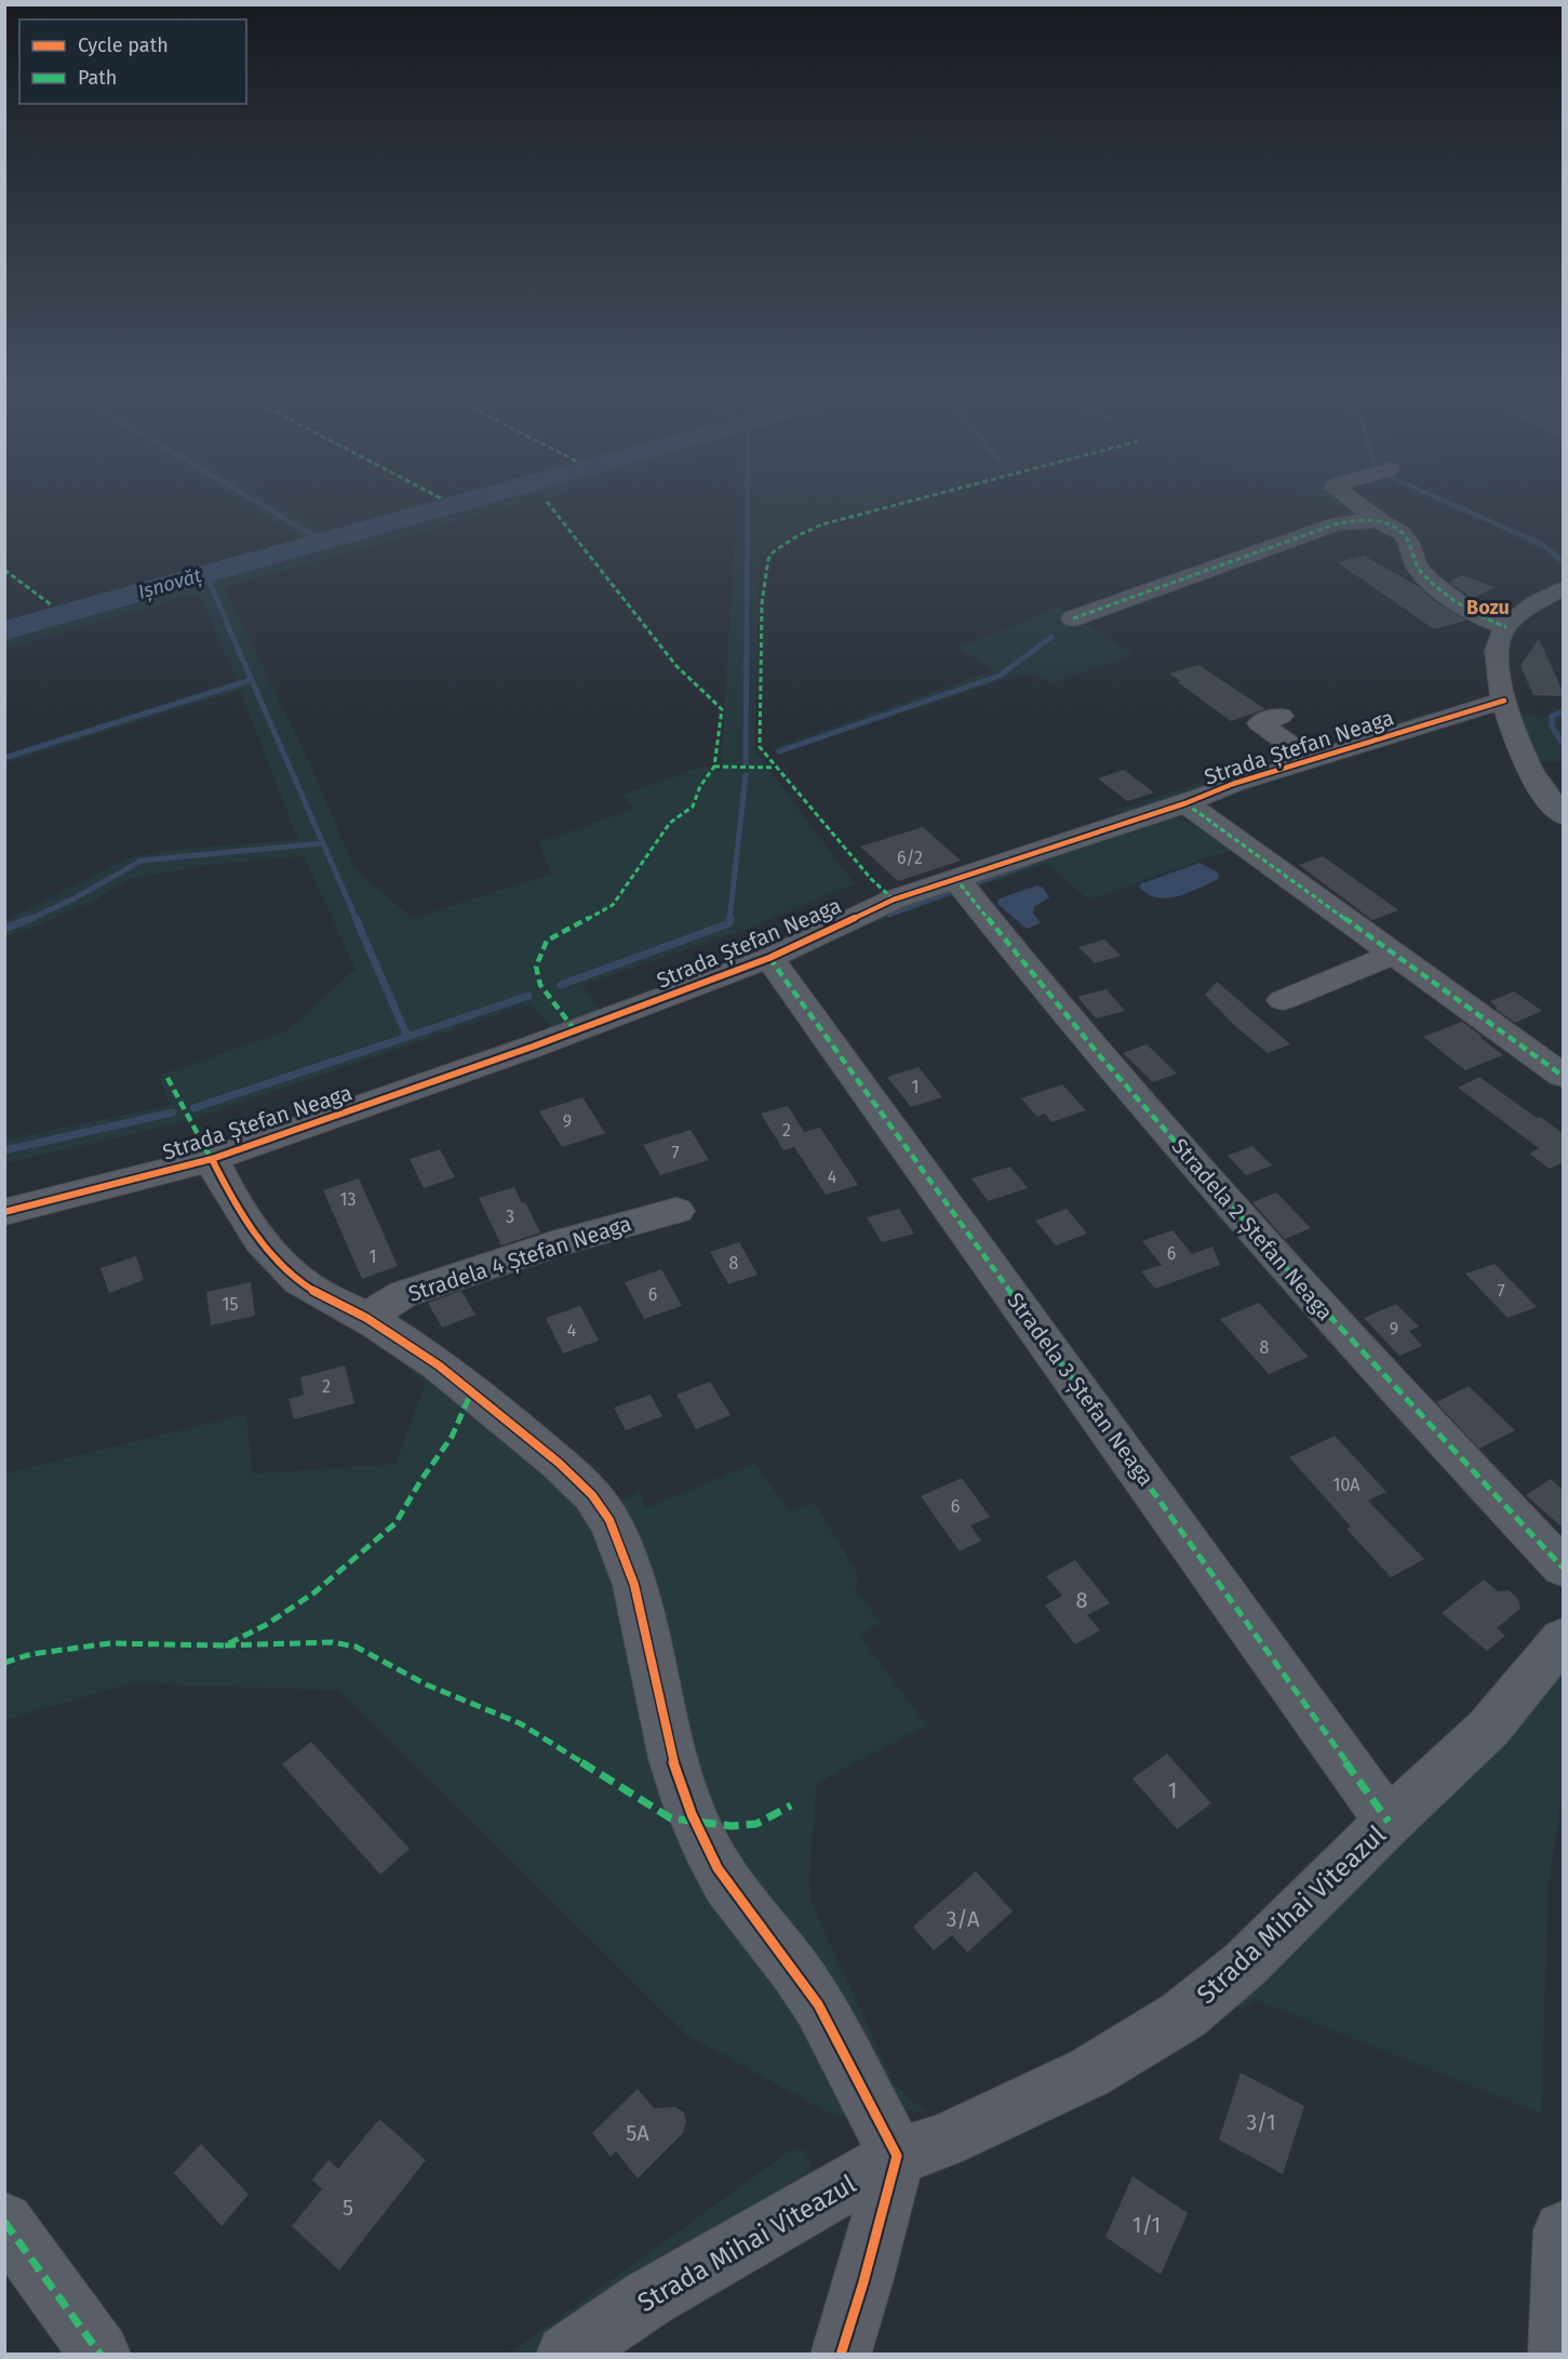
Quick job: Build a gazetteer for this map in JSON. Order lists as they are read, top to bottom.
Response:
{
  "streets": {
    "street": [
      "Strada Ștefan Neaga",
      "Stradela 2 Ștefan Neaga",
      "Stradela 4 Ștefan Neaga",
      "Stradela 3 Ștefan Neaga",
      "Strada Mihai Viteazul"
    ]
  },
  "crossings": [
    ["Strada Ștefan Neaga", "Stradela 2 Ștefan Neaga"],
    ["Strada Ștefan Neaga", "Stradela 3 Ștefan Neaga"],
    ["Stradela 3 Ștefan Neaga", "Strada Mihai Viteazul"]
  ],
  "districts": ["Bozu"],
  "water": ["Ișnovăț"],
  "house_numbers": [
    "6/2",
    "1",
    "9",
    "2",
    "7",
    "4",
    "13",
    "3",
    "6",
    "1",
    "8",
    "7",
    "6",
    "15",
    "9",
    "4",
    "8",
    "2",
    "10A",
    "6",
    "8",
    "1",
    "3/A",
    "3/1",
    "5A",
    "5",
    "1/1"
  ],
  "legend": ["Cycle path", "Path"]
}
